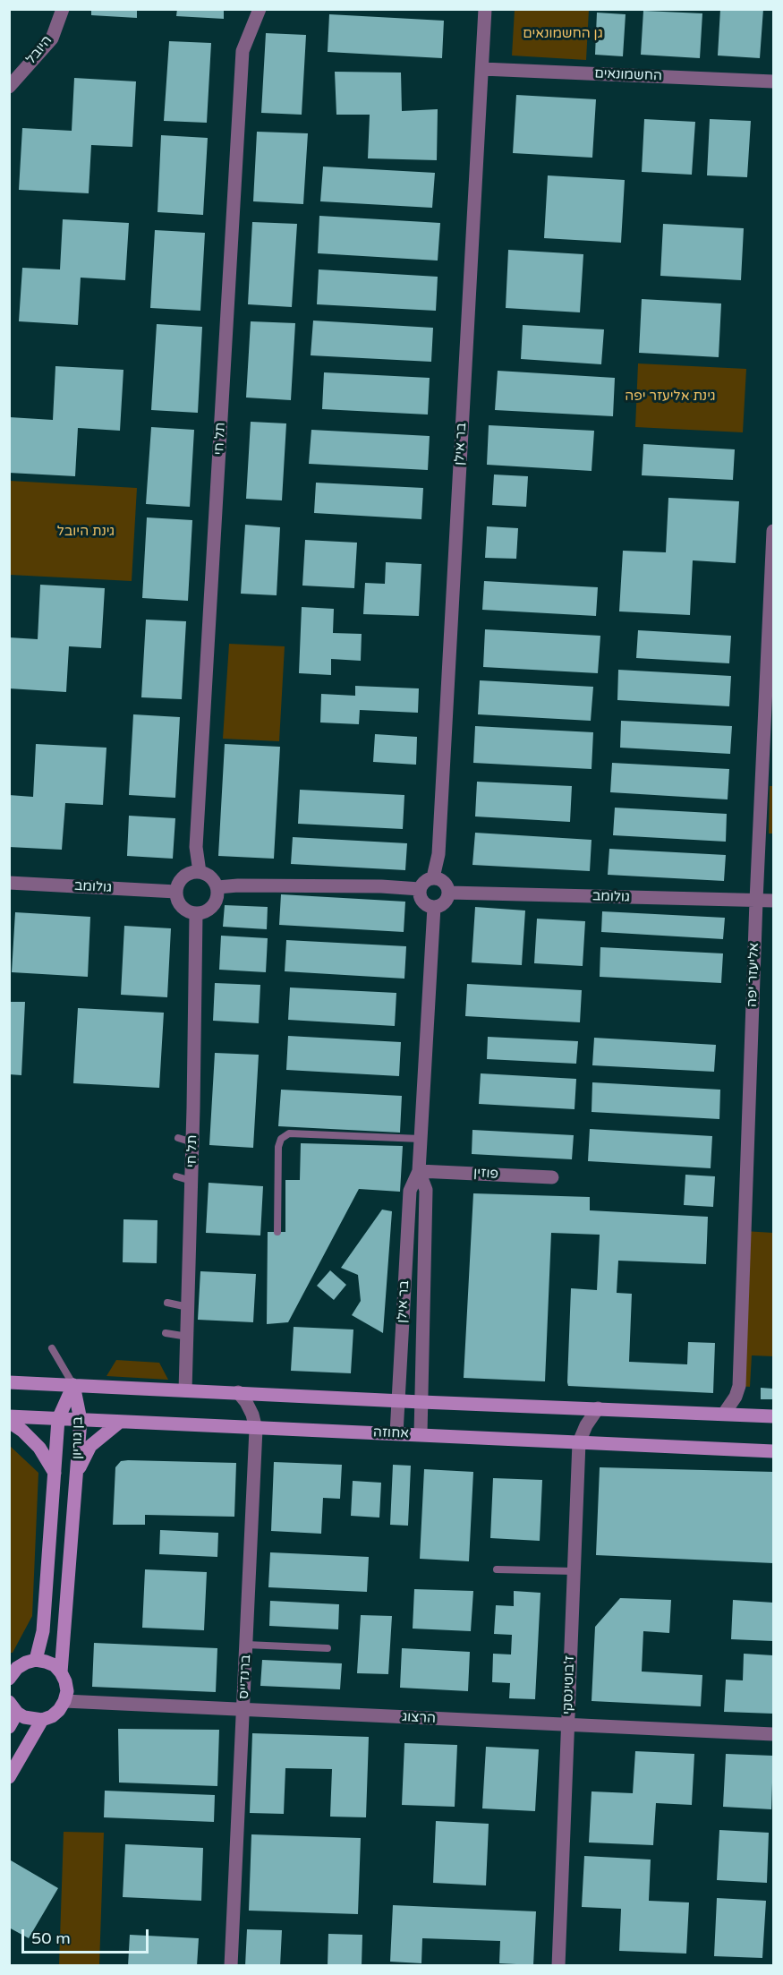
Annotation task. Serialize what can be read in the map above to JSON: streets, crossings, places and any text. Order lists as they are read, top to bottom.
{
  "streets": {
    "main road": ["אחוזה", "בן גוריון"],
    "street": [
      "היובל",
      "החשמונאים",
      "תל חי",
      "בר אילן",
      "גולומב",
      "אליעזר יפה",
      "פוזין",
      "ברנדייס",
      "ז'בוטינסקי",
      "הרצוג"
    ]
  },
  "crossings": [
    ["החשמונאים", "בר אילן"],
    ["תל חי", "גולומב"],
    ["בר אילן", "גולומב"],
    ["בר אילן", "פוזין"],
    ["בר אילן", "אחוזה"],
    ["גולומב", "אליעזר יפה"],
    ["אחוזה", "בן גוריון"],
    ["אחוזה", "ברנדייס"],
    ["אחוזה", "ז'בוטינסקי"],
    ["בן גוריון", "הרצוג"],
    ["ברנדייס", "הרצוג"],
    ["ז'בוטינסקי", "הרצוג"]
  ],
  "parks": ["גן החשמונאים", "גינת אליעזר יפה", "גינת היובל"],
  "scale_bar": "50 m"
}
